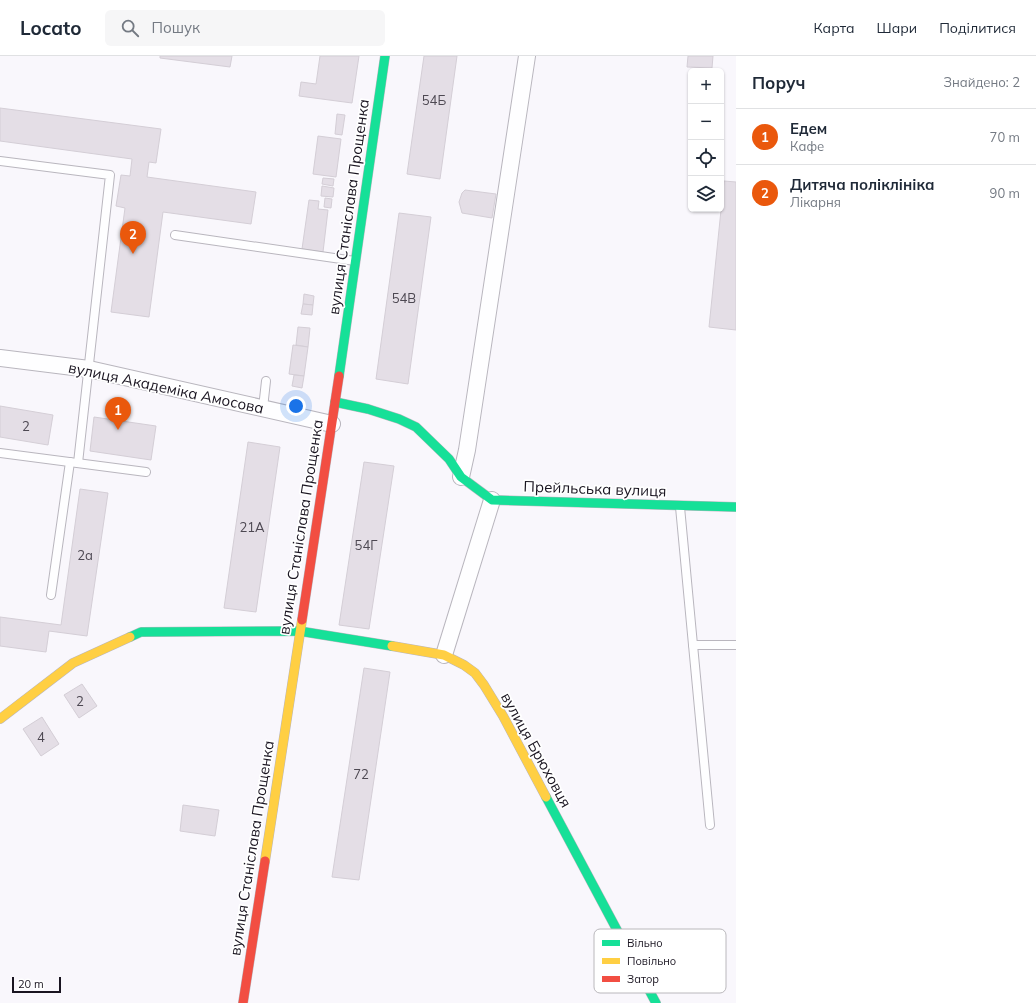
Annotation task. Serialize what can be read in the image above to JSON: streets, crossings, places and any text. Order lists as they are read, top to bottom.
{
  "streets": {
    "street": [
      "вулиця Станіслава Прощенка",
      "вулиця Академіка Амосова",
      "Прейльська вулиця",
      "вулиця Брюховця"
    ]
  },
  "crossings": [
    ["вулиця Станіслава Прощенка", "вулиця Академіка Амосова"],
    ["вулиця Станіслава Прощенка", "вулиця Брюховця"]
  ],
  "house_numbers": [
    "54Б",
    "54В",
    "2",
    "21А",
    "54Г",
    "2а",
    "2",
    "4",
    "72"
  ],
  "legend": ["Вільно", "Повільно", "Затор"],
  "scale_bar": "20 m",
  "page": {
    "header": "Locato",
    "search": "Пошук",
    "nav": ["Карта", "Шари", "Поділитися"],
    "heading": ["Поруч", "Знайдено: 2"],
    "map_buttons": ["+", "−"],
    "list": [
      {
        "mark": "1",
        "name": "Едем",
        "note": "Кафе",
        "value": "70 m"
      },
      {
        "mark": "2",
        "name": "Дитяча поліклініка",
        "note": "Лікарня",
        "value": "90 m"
      }
    ],
    "pins": ["2", "1"],
    "scale": "20 m"
  }
}
